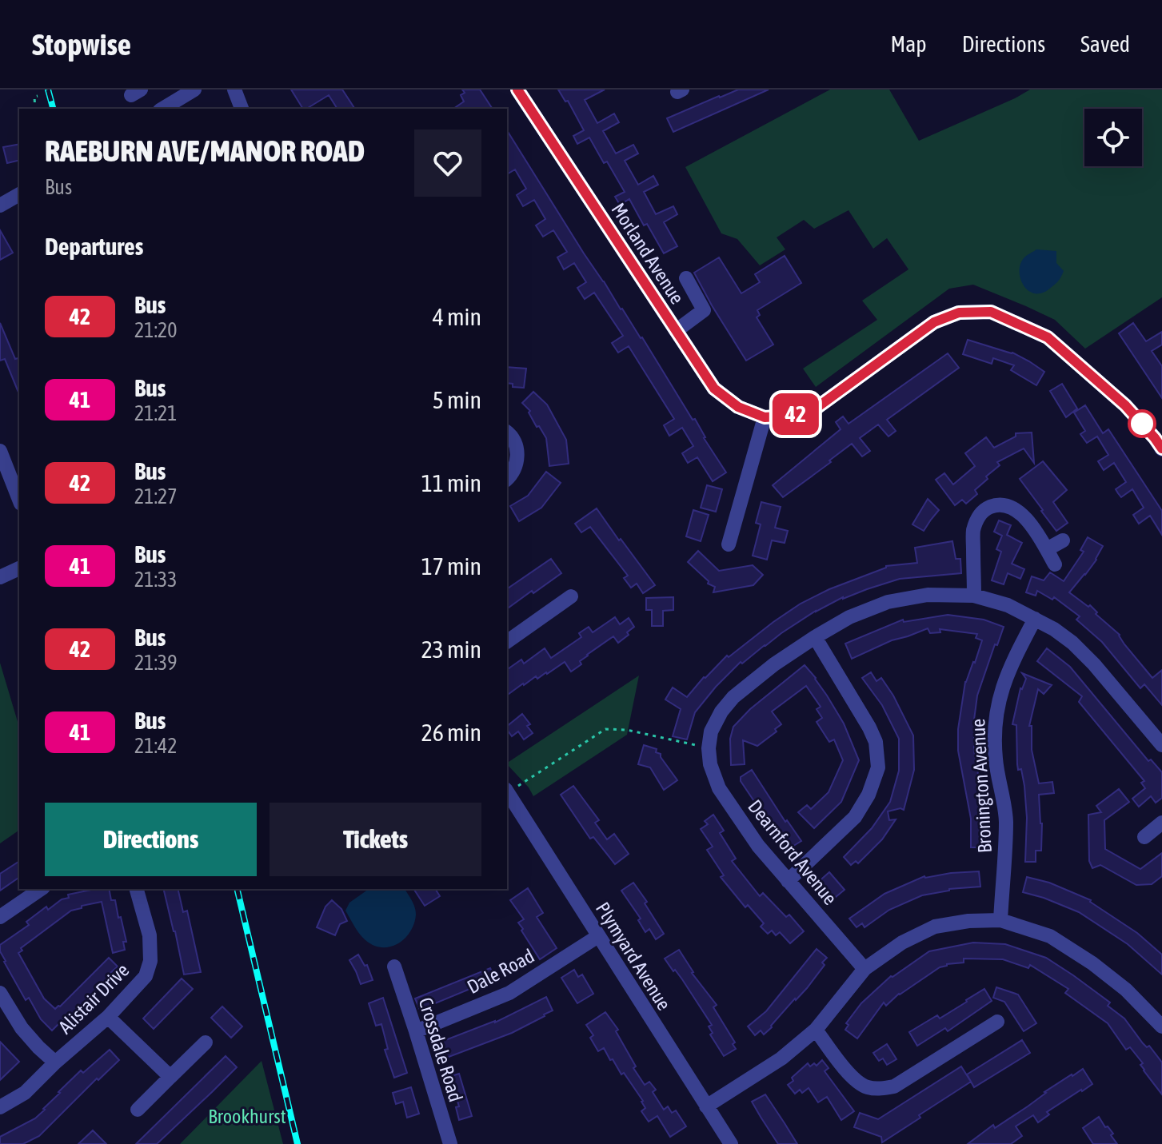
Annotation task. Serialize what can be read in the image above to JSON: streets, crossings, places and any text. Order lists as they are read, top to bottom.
{
  "streets": {
    "street": [
      "Morland Avenue",
      "Bronington Avenue",
      "Dearnford Avenue",
      "Plymyard Avenue",
      "Dale Road",
      "Alistair Drive",
      "Crossdale Road"
    ]
  },
  "crossings": [
    ["Plymyard Avenue", "Dale Road"],
    ["Dale Road", "Crossdale Road"]
  ],
  "parks": ["Brookhurst"],
  "lines": ["bus line 42"],
  "page": {
    "header": "Stopwise",
    "nav": ["Map", "Directions", "Saved"],
    "on_map": "42",
    "heading": [
      ["RAEBURN AVE/MANOR ROAD", "Bus"],
      "Departures"
    ],
    "list": [
      {
        "mark": "42",
        "name": "Bus",
        "note": "21:20",
        "value": "4 min"
      },
      {
        "mark": "41",
        "name": "Bus",
        "note": "21:21",
        "value": "5 min"
      },
      {
        "mark": "42",
        "name": "Bus",
        "note": "21:27",
        "value": "11 min"
      },
      {
        "mark": "41",
        "name": "Bus",
        "note": "21:33",
        "value": "17 min"
      },
      {
        "mark": "42",
        "name": "Bus",
        "note": "21:39",
        "value": "23 min"
      },
      {
        "mark": "41",
        "name": "Bus",
        "note": "21:42",
        "value": "26 min"
      }
    ],
    "buttons": ["Directions", "Tickets"]
  }
}
